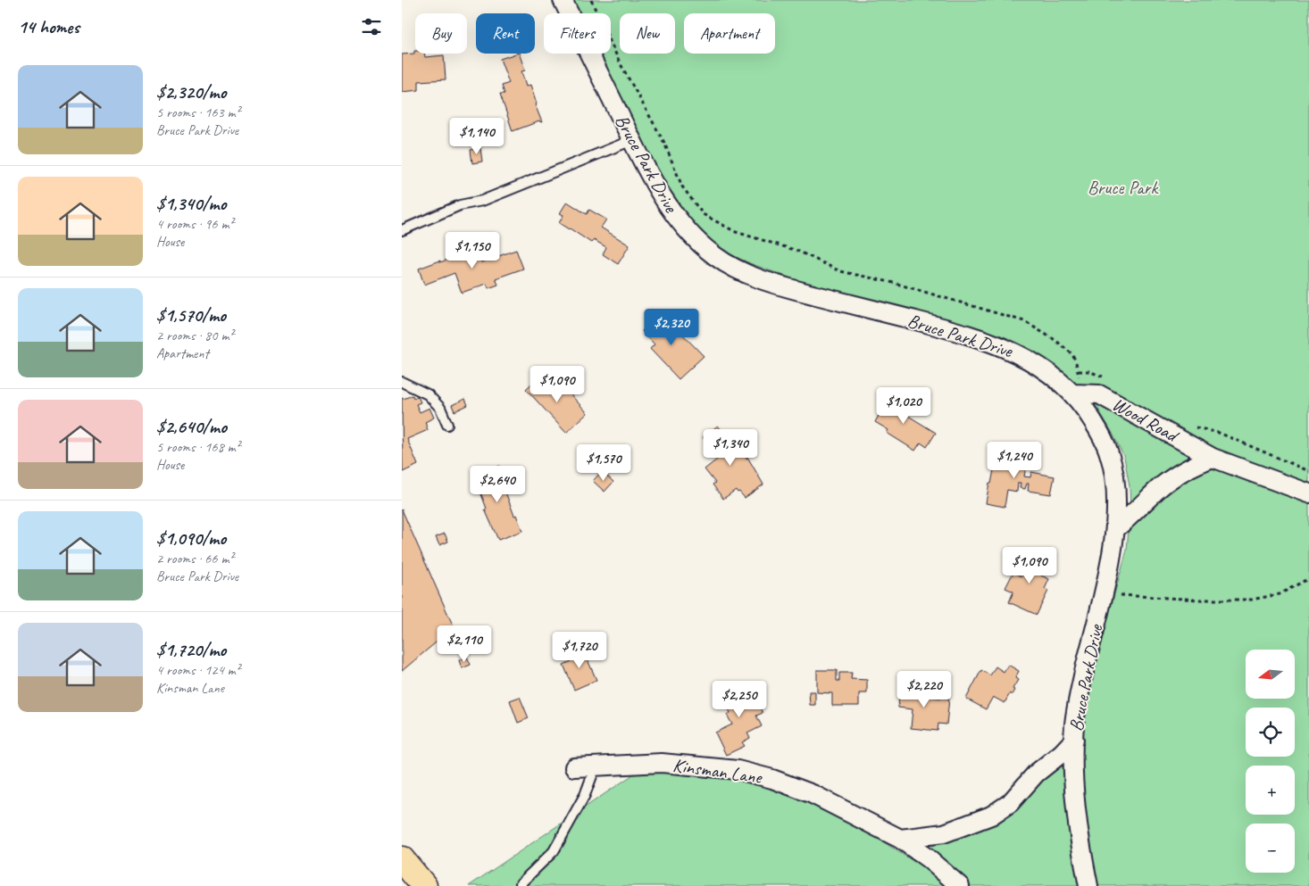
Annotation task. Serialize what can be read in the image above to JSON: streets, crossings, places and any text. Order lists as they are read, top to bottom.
{
  "streets": {
    "street": ["Bruce Park Drive", "Wood Road", "Kinsman Lane"]
  },
  "crossings": [
    ["Bruce Park Drive", "Wood Road"]
  ],
  "parks": ["Bruce Park"],
  "north": "left",
  "page": {
    "heading": "14 homes",
    "chip": [
      "Buy",
      "Rent",
      "Filters",
      "New",
      "Apartment"
    ],
    "list": [
      {
        "name": "$2,320/mo",
        "note": "5 rooms · 163 m² · Bruce Park Drive"
      },
      {
        "name": "$1,340/mo",
        "note": "4 rooms · 96 m² · House"
      },
      {
        "name": "$1,570/mo",
        "note": "2 rooms · 80 m² · Apartment"
      },
      {
        "name": "$2,640/mo",
        "note": "5 rooms · 168 m² · House"
      },
      {
        "name": "$1,090/mo",
        "note": "2 rooms · 66 m² · Bruce Park Drive"
      },
      {
        "name": "$1,720/mo",
        "note": "4 rooms · 124 m² · Kinsman Lane"
      }
    ],
    "price": [
      "$1,140",
      "$1,150",
      "$2,320",
      "$1,090",
      "$1,020",
      "$1,340",
      "$1,240",
      "$1,570",
      "$2,640",
      "$1,090",
      "$2,110",
      "$1,720",
      "$2,220",
      "$2,250"
    ],
    "map_buttons": ["+", "−"]
  }
}
